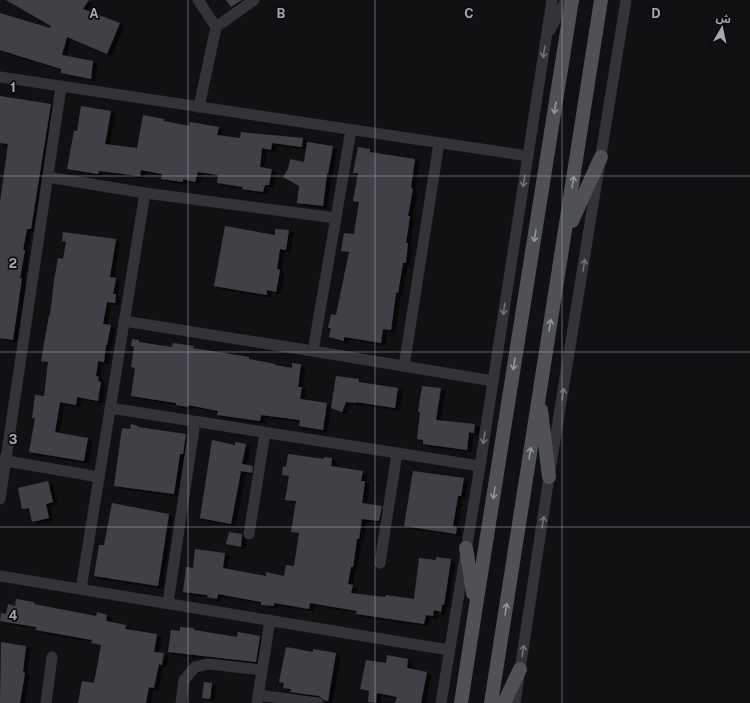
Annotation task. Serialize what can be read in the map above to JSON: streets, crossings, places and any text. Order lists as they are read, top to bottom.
{
  "north": "top",
  "grid": {
    "columns": [
      "A",
      "B",
      "C",
      "D"
    ],
    "rows": [
      "1",
      "2",
      "3",
      "4"
    ]
  }
}
